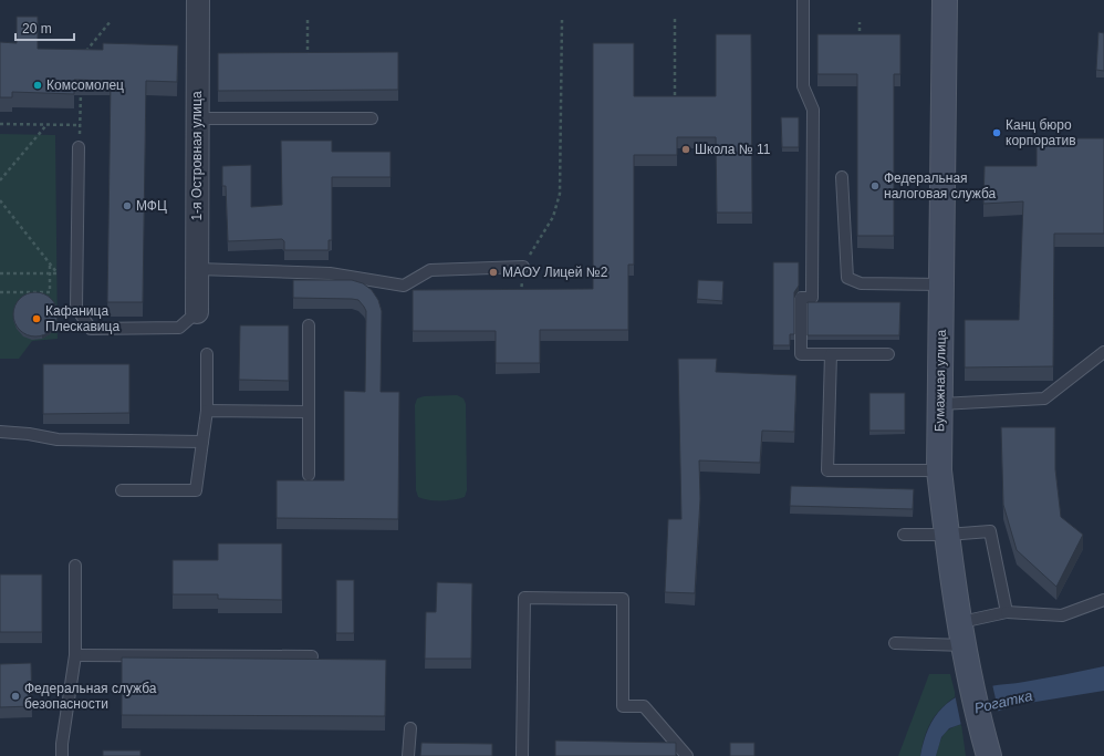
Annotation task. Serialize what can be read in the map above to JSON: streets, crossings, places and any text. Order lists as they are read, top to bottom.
{
  "streets": {
    "street": ["1-я Островная улица", "Бумажная улица"]
  },
  "water": ["Рогатка"],
  "places": [
    "Комсомолец",
    "Канц бюро корпоратив",
    "Школа № 11",
    "Федеральная налоговая служба",
    "МФЦ",
    "МАОУ Лицей №2",
    "Кафаница Плескавица",
    "Федеральная служба безопасности"
  ],
  "scale_bar": "20 m"
}
